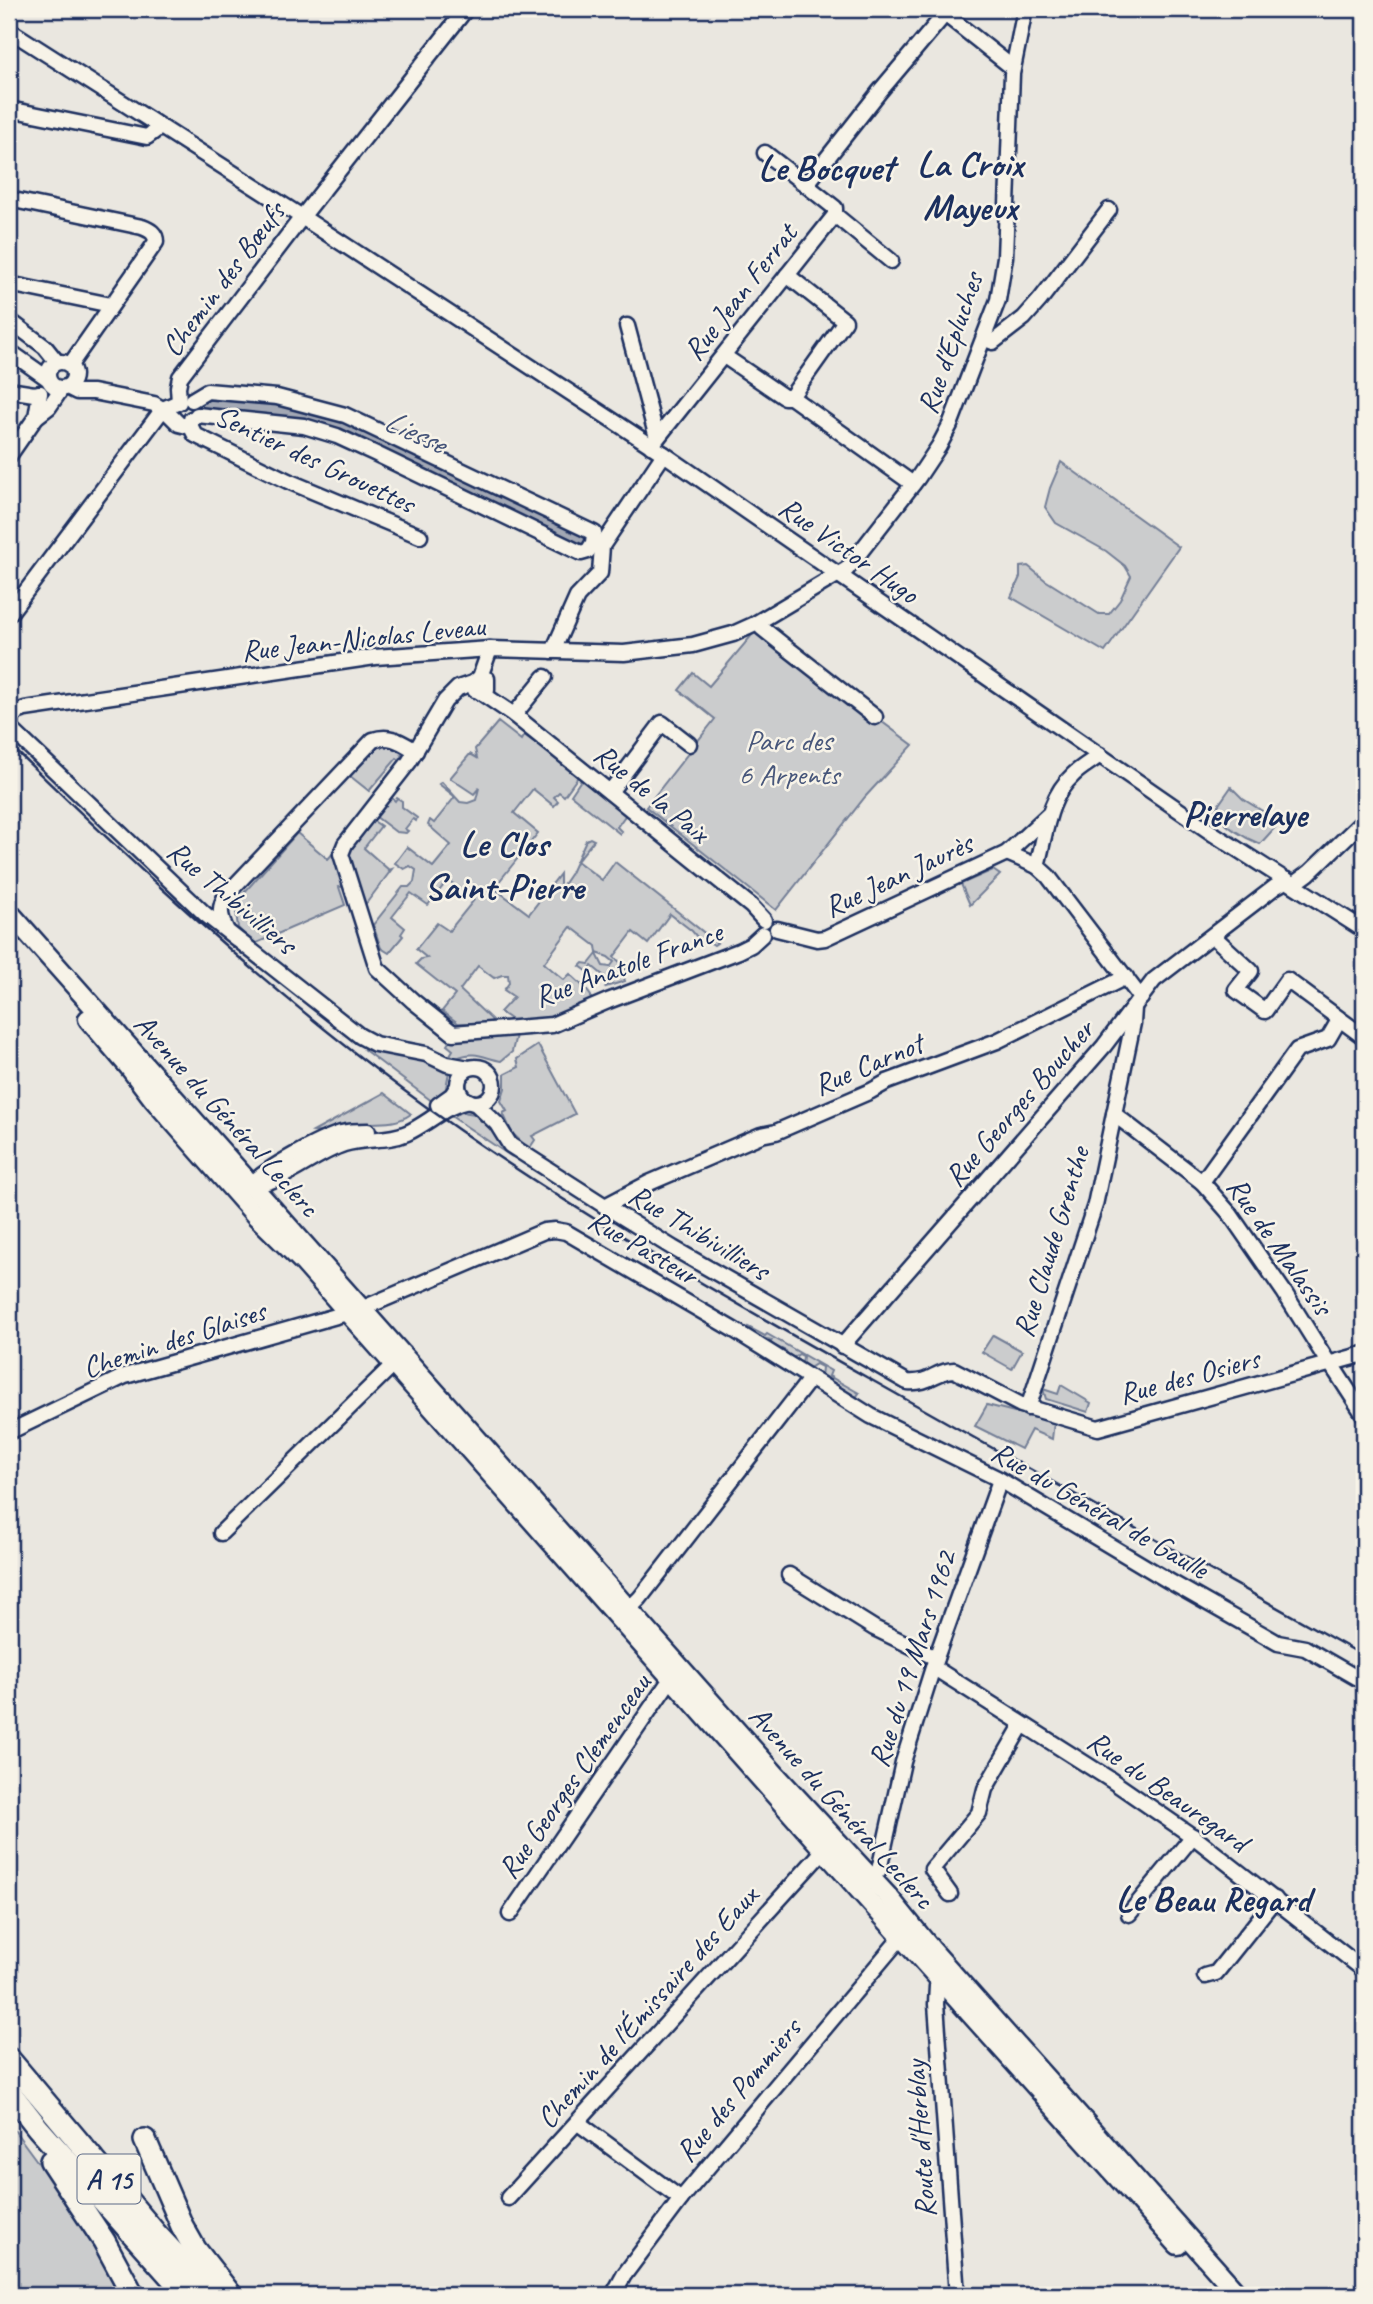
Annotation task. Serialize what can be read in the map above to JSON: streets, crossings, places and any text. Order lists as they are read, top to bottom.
{
  "streets": {
    "highway": ["A 15"],
    "main road": ["Avenue du Général Leclerc"],
    "street": [
      "Chemin des Bœufs",
      "Rue Jean Ferrat",
      "Rue d'Epluches",
      "Sentier des Grouettes",
      "Rue Victor Hugo",
      "Rue Jean-Nicolas Leveau",
      "Rue de la Paix",
      "Rue Jean Jaurès",
      "Rue Thibivilliers",
      "Rue Anatole France",
      "Rue Carnot",
      "Rue Georges Boucher",
      "Rue Claude Grenthe",
      "Rue de Malassis",
      "Rue Pasteur",
      "Chemin des Glaises",
      "Rue des Osiers",
      "Rue du Général de Gaulle",
      "Rue du 19 Mars 1962",
      "Rue Georges Clemenceau",
      "Rue du Beauregard",
      "Chemin de l'Émissaire des Eaux",
      "Rue des Pommiers",
      "Route d'Herblay"
    ]
  },
  "crossings": [
    ["Chemin des Bœufs", "Sentier des Grouettes"],
    ["Chemin des Bœufs", "Rue Victor Hugo"],
    ["Rue Jean Ferrat", "Rue d'Epluches"],
    ["Rue Jean Ferrat", "Rue Victor Hugo"],
    ["Rue Jean Ferrat", "Rue Jean-Nicolas Leveau"],
    ["Rue d'Epluches", "Rue Victor Hugo"],
    ["Rue d'Epluches", "Rue Jean-Nicolas Leveau"],
    ["Rue Victor Hugo", "Rue Jean-Nicolas Leveau"],
    ["Rue Victor Hugo", "Rue Georges Boucher"],
    ["Rue de la Paix", "Rue Jean Jaurès"],
    ["Rue de la Paix", "Rue Anatole France"],
    ["Rue Jean Jaurès", "Rue Anatole France"],
    ["Rue Thibivilliers", "Rue Carnot"],
    ["Rue Thibivilliers", "Rue Georges Boucher"],
    ["Rue Thibivilliers", "Rue Claude Grenthe"],
    ["Rue Thibivilliers", "Rue des Osiers"],
    ["Rue Georges Boucher", "Rue Claude Grenthe"],
    ["Avenue du Général Leclerc", "Rue Pasteur"],
    ["Avenue du Général Leclerc", "Chemin des Glaises"],
    ["Avenue du Général Leclerc", "Rue du 19 Mars 1962"],
    ["Avenue du Général Leclerc", "Rue Georges Clemenceau"],
    ["Avenue du Général Leclerc", "Chemin de l'Émissaire des Eaux"],
    ["Avenue du Général Leclerc", "Rue des Pommiers"],
    ["Avenue du Général Leclerc", "Route d'Herblay"],
    ["Rue Claude Grenthe", "Rue de Malassis"],
    ["Rue Claude Grenthe", "Rue des Osiers"],
    ["Rue de Malassis", "Rue des Osiers"],
    ["Rue Pasteur", "Chemin des Glaises"],
    ["Rue Pasteur", "Rue du Général de Gaulle"],
    ["Rue du Général de Gaulle", "Rue du 19 Mars 1962"],
    ["Rue du 19 Mars 1962", "Rue du Beauregard"]
  ],
  "districts": [
    "La Croix Mayeux",
    "Le Bocquet",
    "Pierrelaye",
    "Le Clos Saint-Pierre",
    "Le Beau Regard"
  ],
  "water": ["Liesse"],
  "parks": ["Parc des 6 Arpents"]
}
